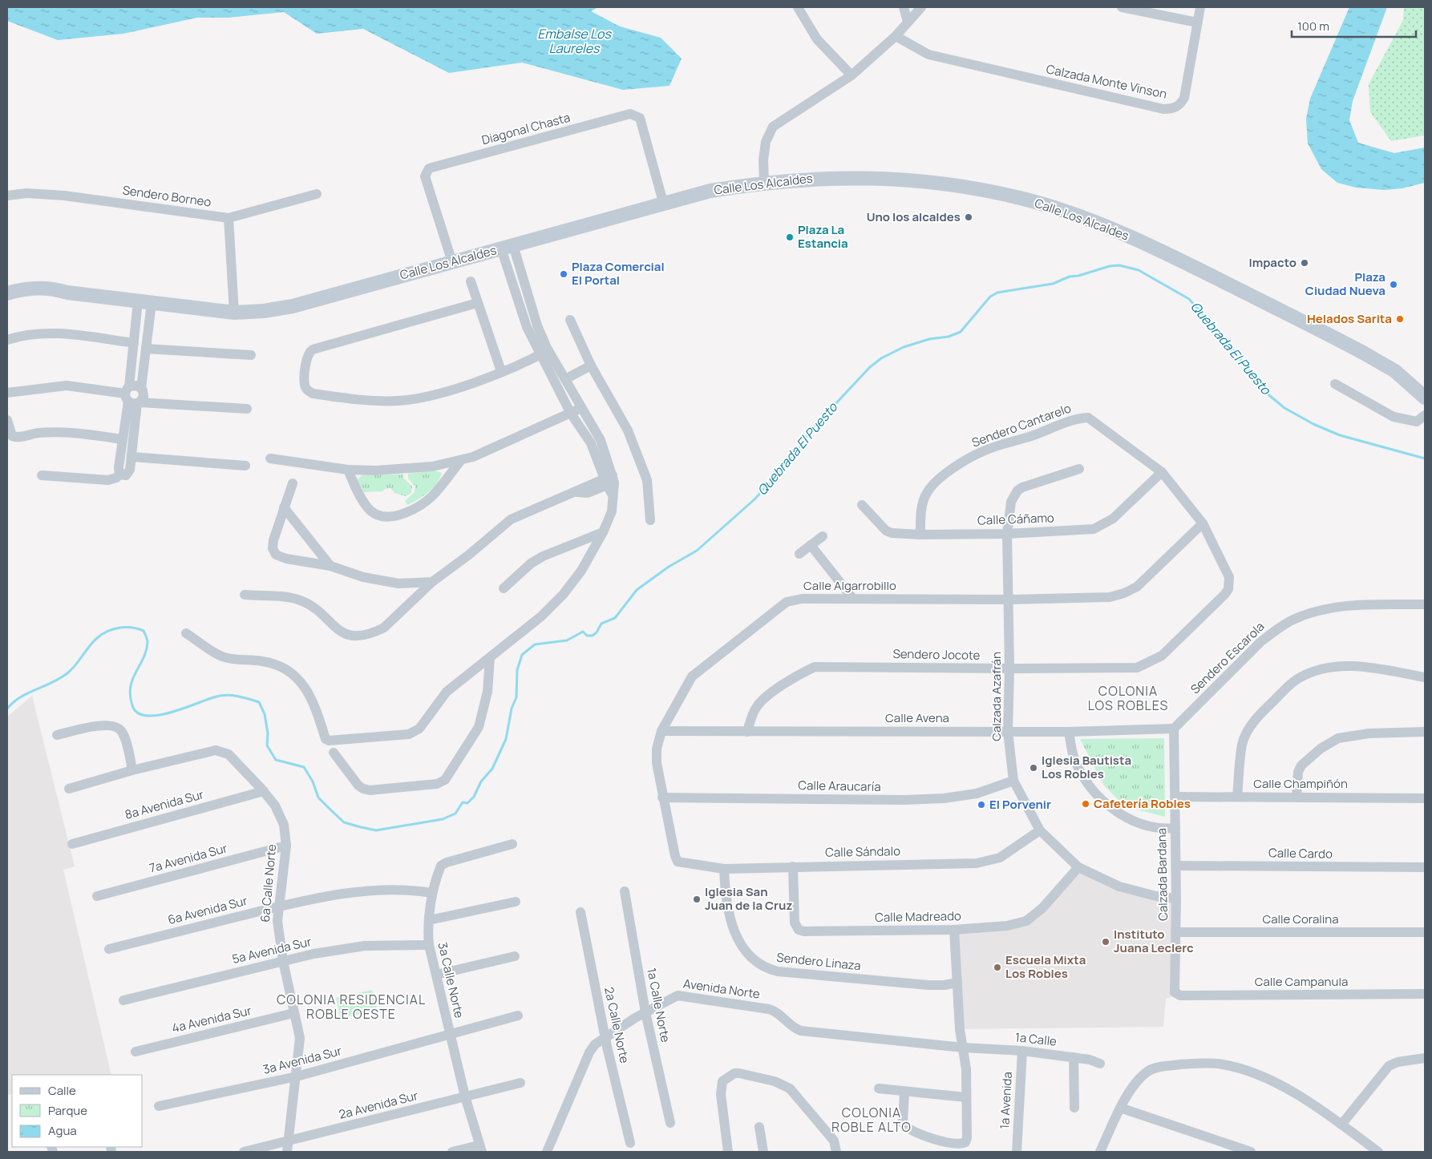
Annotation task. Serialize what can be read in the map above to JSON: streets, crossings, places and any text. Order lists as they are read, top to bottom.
{
  "streets": {
    "main road": ["Calle Los Alcaldes"],
    "street": [
      "Calzada Monte Vinson",
      "Diagonal Chasta",
      "Sendero Borneo",
      "Sendero Cantarelo",
      "Calle Cáñamo",
      "Calle Algarrobillo",
      "Sendero Jocote",
      "Sendero Escarola",
      "Calzada Azafrán",
      "Calle Avena",
      "Calle Champiñón",
      "Calle Araucaría",
      "8a Avenida Sur",
      "Calle Sándalo",
      "Calle Cardo",
      "7a Avenida Sur",
      "Calzada Bardana",
      "6a Calle Norte",
      "6a Avenida Sur",
      "Calle Madreado",
      "Calle Coralina",
      "5a Avenida Sur",
      "Sendero Linaza",
      "3a Calle Norte",
      "Calle Campanula",
      "Avenida Norte",
      "1a Calle Norte",
      "4a Avenida Sur",
      "2a Calle Norte",
      "1a Calle",
      "3a Avenida Sur",
      "1a Avenida",
      "2a Avenida Sur"
    ]
  },
  "crossings": [
    ["Diagonal Chasta", "Calle Los Alcaldes"],
    ["Sendero Cantarelo", "Calle Cáñamo"],
    ["Sendero Cantarelo", "Calle Algarrobillo"],
    ["Sendero Cantarelo", "Sendero Jocote"],
    ["Calle Cáñamo", "Calzada Azafrán"],
    ["Calle Algarrobillo", "Calzada Azafrán"],
    ["Calle Algarrobillo", "Calle Avena"],
    ["Calle Algarrobillo", "Calle Araucaría"],
    ["Calle Algarrobillo", "Calle Sándalo"],
    ["Sendero Jocote", "Calzada Azafrán"],
    ["Sendero Jocote", "Calle Avena"],
    ["Sendero Escarola", "Calle Avena"],
    ["Sendero Escarola", "Calzada Bardana"],
    ["Calzada Azafrán", "Calle Avena"],
    ["Calzada Azafrán", "Calle Araucaría"],
    ["Calzada Azafrán", "Calle Sándalo"],
    ["Calzada Azafrán", "Calzada Bardana"],
    ["Calzada Azafrán", "Calle Madreado"],
    ["Calle Avena", "Calzada Bardana"],
    ["Calle Champiñón", "Calzada Bardana"],
    ["8a Avenida Sur", "6a Calle Norte"],
    ["Calle Sándalo", "Calle Madreado"],
    ["Calle Sándalo", "Sendero Linaza"],
    ["Calle Cardo", "Calzada Bardana"],
    ["7a Avenida Sur", "6a Calle Norte"],
    ["Calzada Bardana", "Calle Coralina"],
    ["Calzada Bardana", "Calle Campanula"],
    ["6a Calle Norte", "6a Avenida Sur"],
    ["6a Calle Norte", "5a Avenida Sur"],
    ["6a Calle Norte", "4a Avenida Sur"],
    ["6a Calle Norte", "3a Avenida Sur"],
    ["6a Calle Norte", "2a Avenida Sur"],
    ["6a Avenida Sur", "3a Calle Norte"],
    ["5a Avenida Sur", "3a Calle Norte"],
    ["3a Calle Norte", "3a Avenida Sur"],
    ["3a Calle Norte", "2a Avenida Sur"],
    ["Avenida Norte", "1a Calle Norte"],
    ["Avenida Norte", "2a Calle Norte"],
    ["Avenida Norte", "1a Calle"],
    ["1a Calle", "1a Avenida"]
  ],
  "districts": ["COLONIA LOS ROBLES", "COLONIA RESIDENCIAL ROBLE OESTE", "COLONIA ROBLE ALTO"],
  "water": ["Embalse Los Laureles", "Quebrada El Puesto"],
  "places": [
    "Uno los alcaldes",
    "Plaza La Estancia",
    "Impacto",
    "Plaza Comercial El Portal",
    "Plaza Ciudad Nueva",
    "Helados Sarita",
    "Iglesia Bautista Los Robles",
    "Cafetería Robles",
    "El Porvenir",
    "Iglesia San Juan de la Cruz",
    "Instituto Juana Leclerc",
    "Escuela Mixta Los Robles"
  ],
  "legend": ["Calle", "Parque", "Agua"],
  "scale_bar": "100 m"
}
